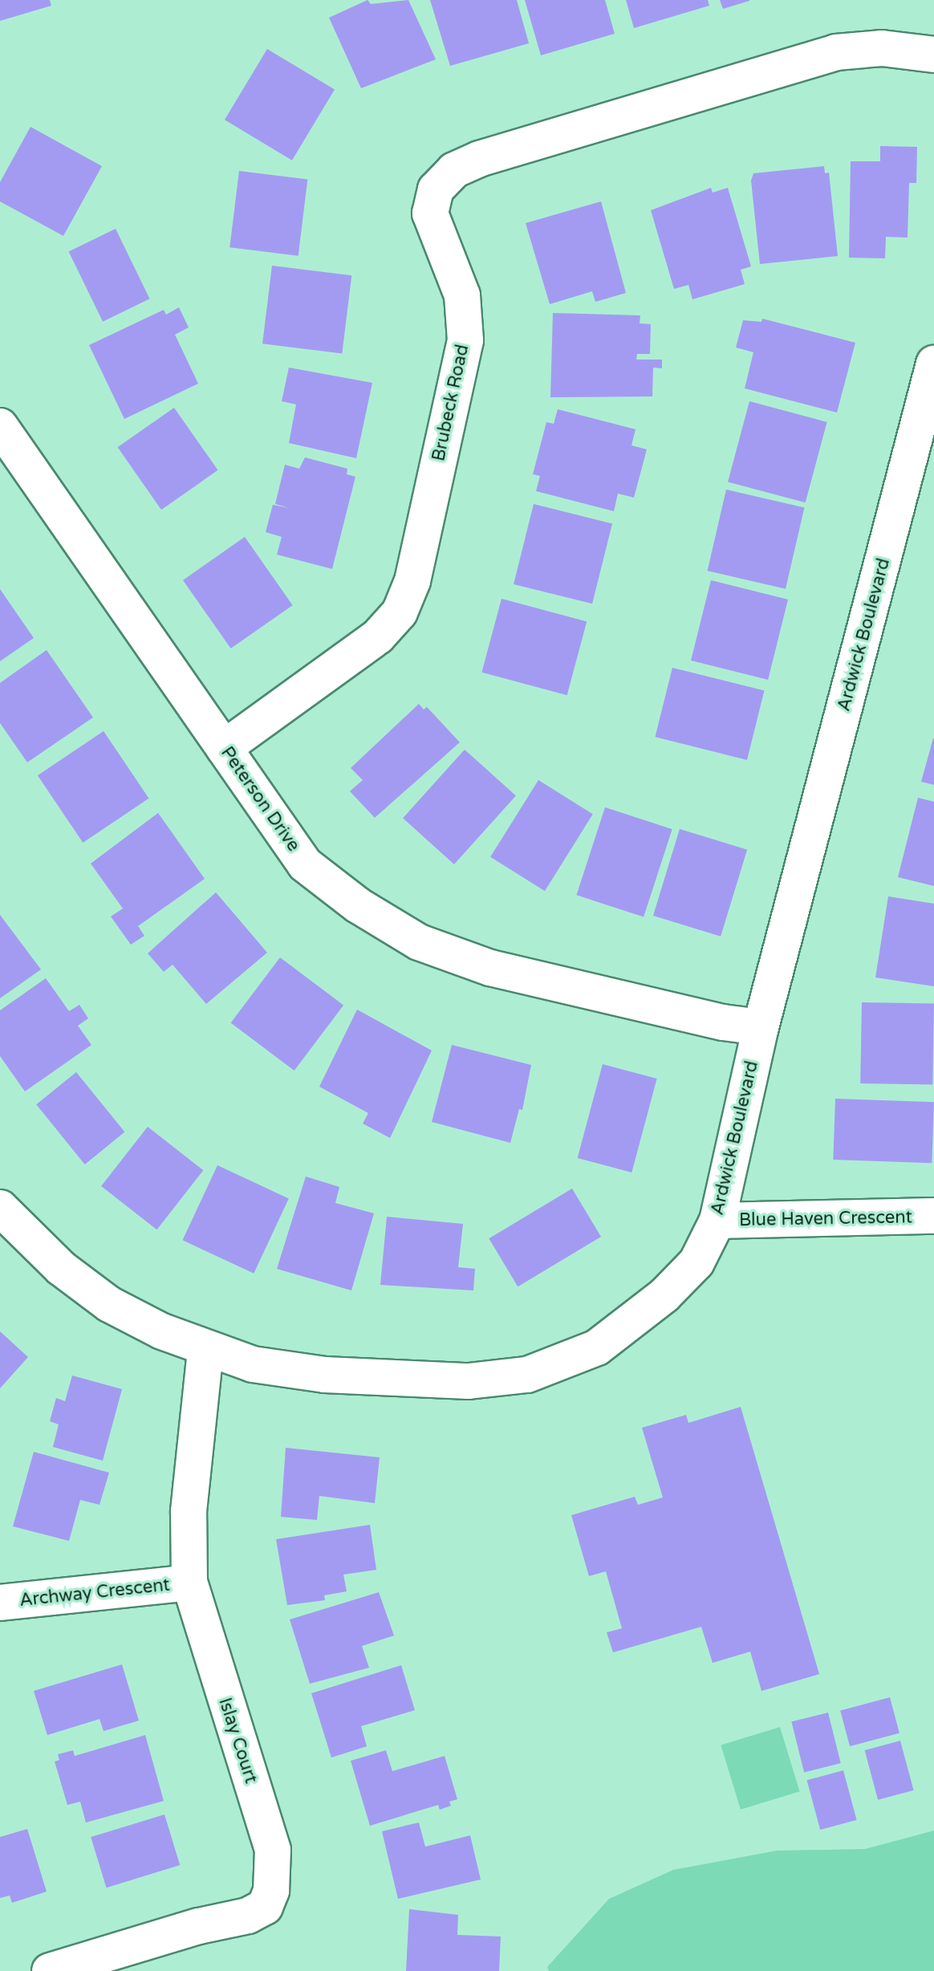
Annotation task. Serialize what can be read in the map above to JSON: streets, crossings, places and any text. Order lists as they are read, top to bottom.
{
  "streets": {
    "street": [
      "Brubeck Road",
      "Ardwick Boulevard",
      "Peterson Drive",
      "Blue Haven Crescent",
      "Archway Crescent",
      "Islay Court"
    ]
  },
  "crossings": [
    ["Brubeck Road", "Peterson Drive"],
    ["Ardwick Boulevard", "Peterson Drive"],
    ["Ardwick Boulevard", "Blue Haven Crescent"],
    ["Ardwick Boulevard", "Islay Court"],
    ["Archway Crescent", "Islay Court"]
  ]
}
